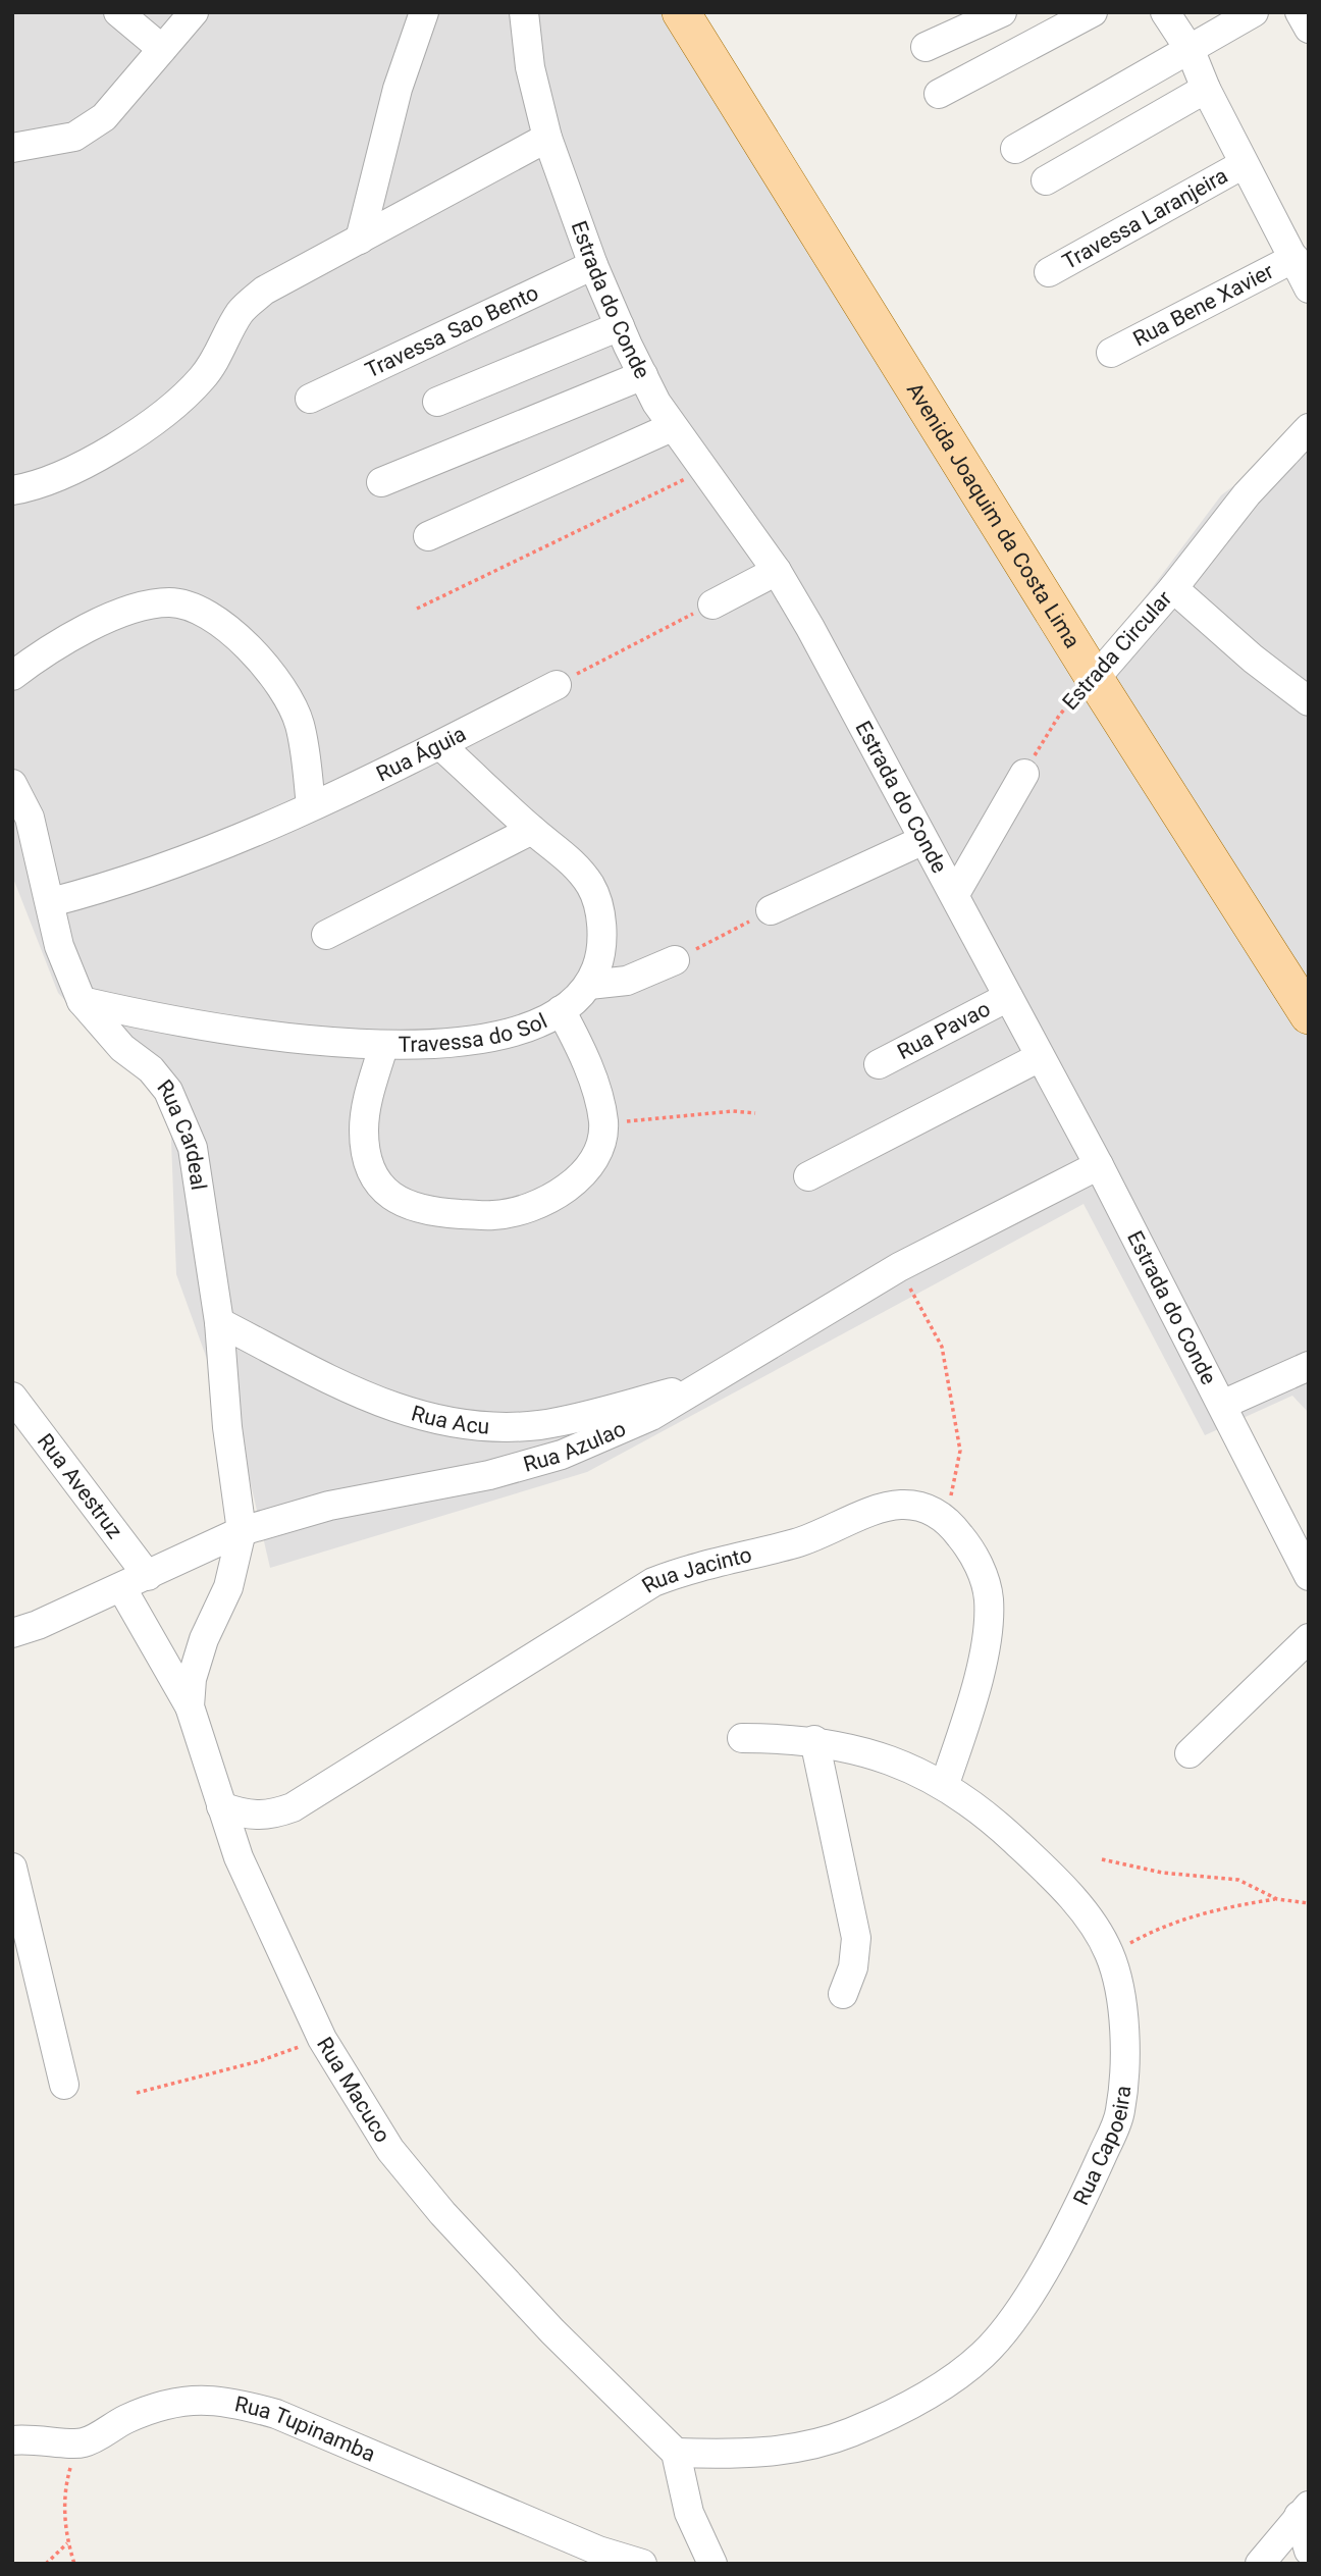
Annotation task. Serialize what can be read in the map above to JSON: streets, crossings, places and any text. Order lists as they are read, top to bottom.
{
  "streets": {
    "main road": ["Avenida Joaquim da Costa Lima"],
    "street": [
      "Travessa Laranjeira",
      "Estrada do Conde",
      "Rua Bene Xavier",
      "Travessa Sao Bento",
      "Estrada Circular",
      "Rua Águia",
      "Travessa do Sol",
      "Rua Pavao",
      "Rua Cardeal",
      "Rua Acu",
      "Rua Azulao",
      "Rua Avestruz",
      "Rua Jacinto",
      "Rua Macuco",
      "Rua Capoeira",
      "Rua Tupinamba"
    ]
  },
  "crossings": [
    ["Estrada do Conde", "Travessa Sao Bento"],
    ["Estrada do Conde", "Rua Pavao"],
    ["Estrada do Conde", "Rua Azulao"],
    ["Avenida Joaquim da Costa Lima", "Estrada Circular"],
    ["Rua Águia", "Travessa do Sol"],
    ["Rua Águia", "Rua Cardeal"],
    ["Travessa do Sol", "Rua Cardeal"],
    ["Rua Cardeal", "Rua Acu"],
    ["Rua Cardeal", "Rua Azulao"],
    ["Rua Cardeal", "Rua Macuco"],
    ["Rua Acu", "Rua Azulao"],
    ["Rua Azulao", "Rua Avestruz"],
    ["Rua Azulao", "Rua Macuco"],
    ["Rua Jacinto", "Rua Macuco"],
    ["Rua Macuco", "Rua Capoeira"]
  ]
}
